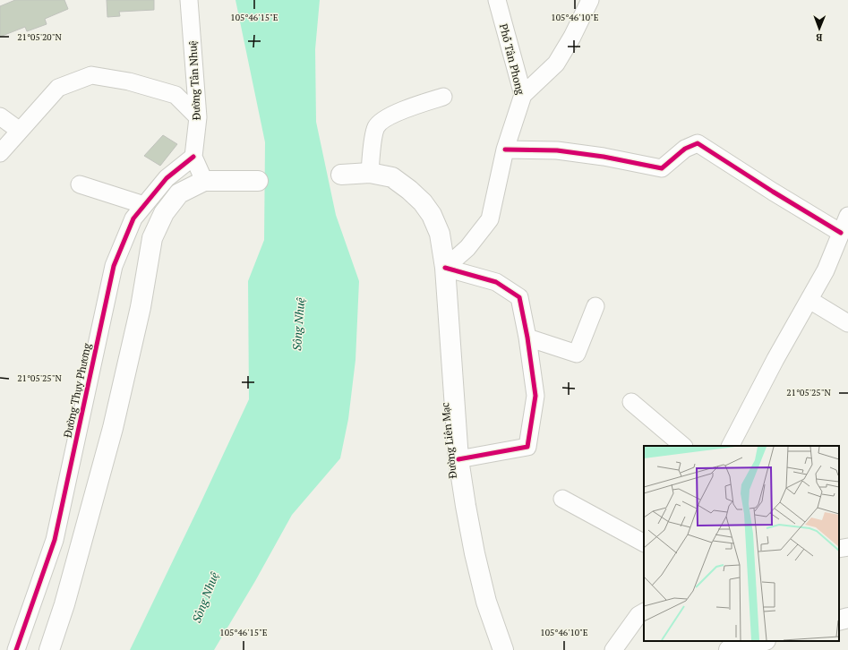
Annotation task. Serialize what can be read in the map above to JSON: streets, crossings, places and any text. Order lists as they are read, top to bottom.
{
  "streets": {
    "main road": ["Đường Liên Mạc"],
    "street": ["Phố Tân Phong", "Đường Tân Nhuệ", "Đường Thụy Phương"]
  },
  "crossings": [
    ["Phố Tân Phong", "Đường Liên Mạc"],
    ["Đường Tân Nhuệ", "Đường Thụy Phương"]
  ],
  "water": ["Sông Nhuệ"],
  "north": "bottom",
  "coordinates": [
    "105°46'15\"E",
    "105°46'10\"E",
    "21°05'20\"N",
    "21°05'25\"N"
  ]
}
